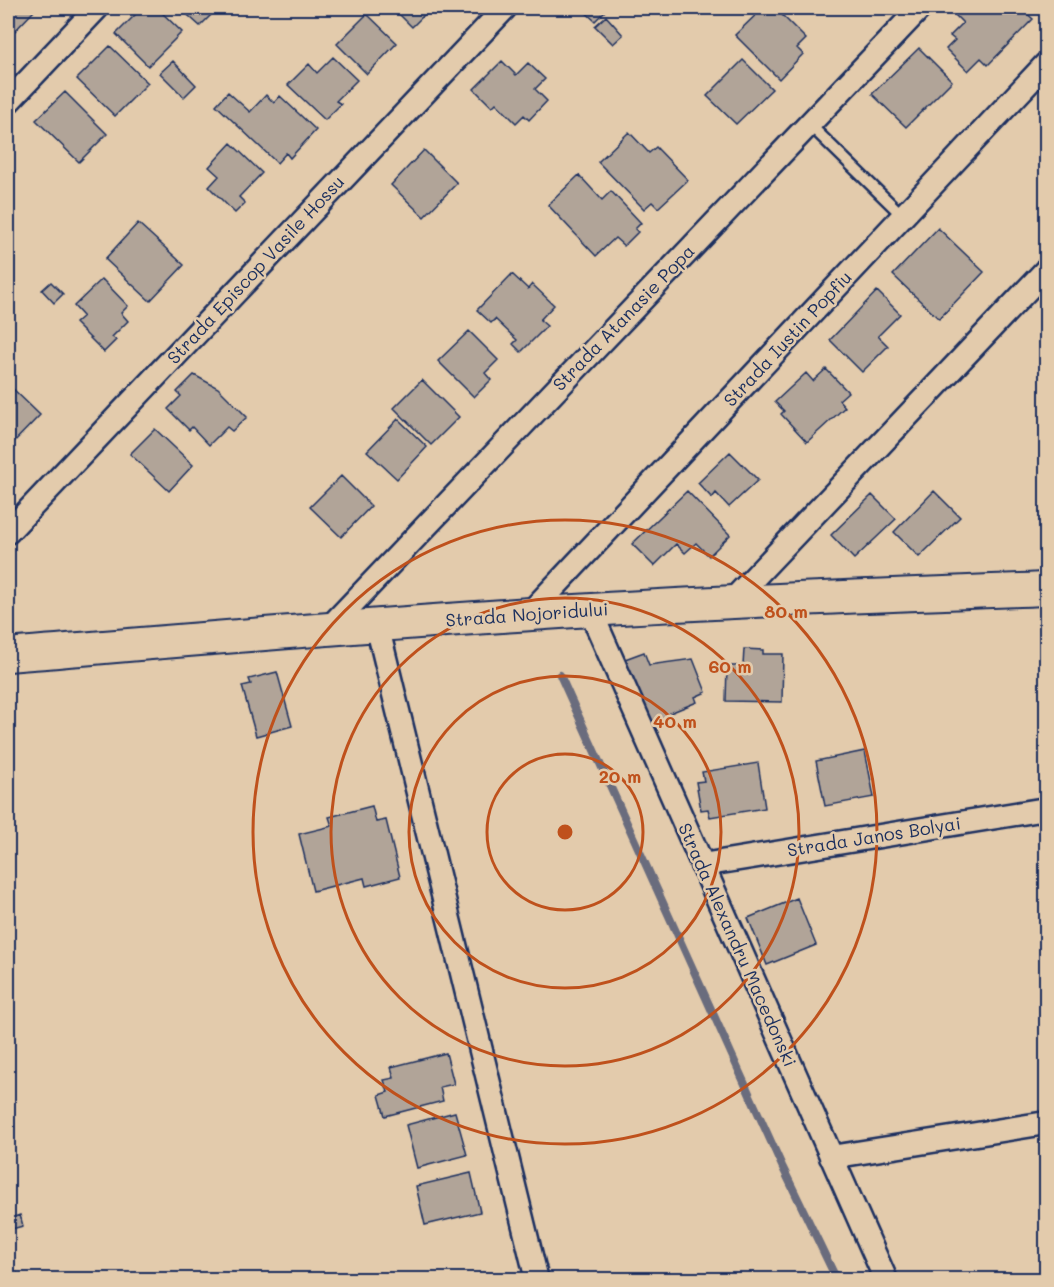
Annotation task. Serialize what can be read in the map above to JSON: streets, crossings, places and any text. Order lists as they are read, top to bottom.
{
  "streets": {
    "main road": ["Strada Nojoridului"],
    "street": [
      "Strada Episcop Vasile Hossu",
      "Strada Atanasie Popa",
      "Strada Iustin Popfiu",
      "Strada Janos Bolyai",
      "Strada Alexandru Macedonski"
    ]
  },
  "crossings": [
    ["Strada Atanasie Popa", "Strada Nojoridului"],
    ["Strada Iustin Popfiu", "Strada Nojoridului"],
    ["Strada Nojoridului", "Strada Alexandru Macedonski"],
    ["Strada Janos Bolyai", "Strada Alexandru Macedonski"]
  ],
  "rings": [
    "80 m",
    "60 m",
    "40 m",
    "20 m"
  ]
}
